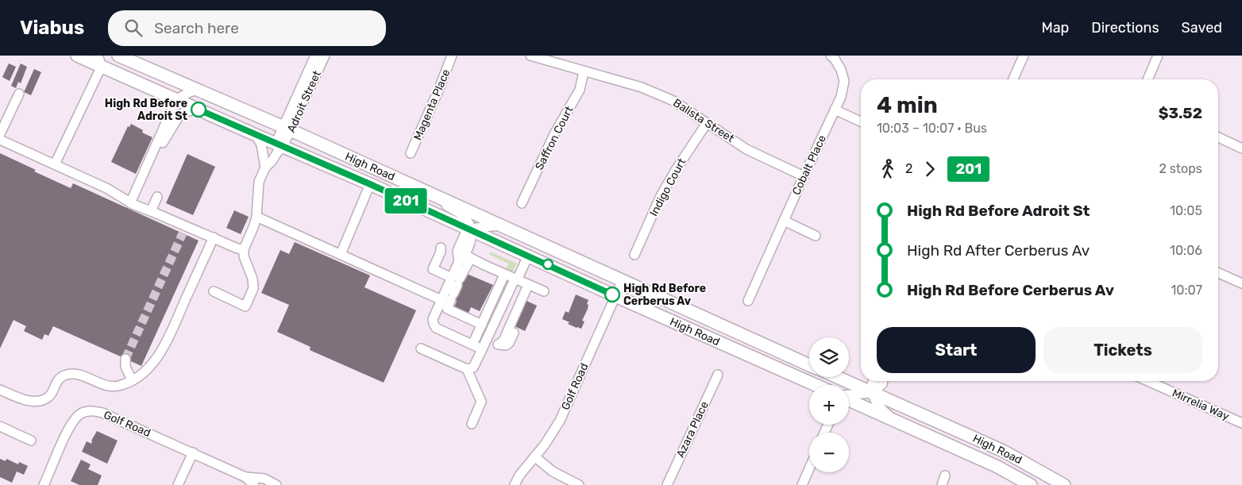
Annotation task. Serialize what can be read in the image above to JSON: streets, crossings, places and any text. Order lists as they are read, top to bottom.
{
  "streets": {
    "main road": ["High Road"],
    "street": [
      "Adroit Street",
      "Magenta Place",
      "Balista Street",
      "Saffron Court",
      "Cobalt Place",
      "Indigo Court",
      "Golf Road",
      "Mirrelia Way",
      "Azara Place"
    ]
  },
  "crossings": [
    ["Adroit Street", "High Road"],
    ["Balista Street", "Saffron Court"],
    ["Balista Street", "Cobalt Place"],
    ["Balista Street", "Indigo Court"],
    ["High Road", "Golf Road"]
  ],
  "places": ["High Rd Before Adroit St", "High Rd Before Cerberus Av"],
  "lines": ["bus line 201"],
  "page": {
    "header": "Viabus",
    "search": "Search here",
    "nav": ["Map", "Directions", "Saved"],
    "on_map": "201",
    "heading": ["4 min", "10:03 – 10:07 · Bus", "$3.52"],
    "legs": ["2", "201", "2 stops"],
    "list": [
      {
        "name": "High Rd Before Adroit St",
        "value": "10:05"
      },
      {
        "name": "High Rd After Cerberus Av",
        "value": "10:06"
      },
      {
        "name": "High Rd Before Cerberus Av",
        "value": "10:07"
      }
    ],
    "buttons": ["Start", "Tickets"],
    "map_buttons": ["+", "−"]
  }
}
